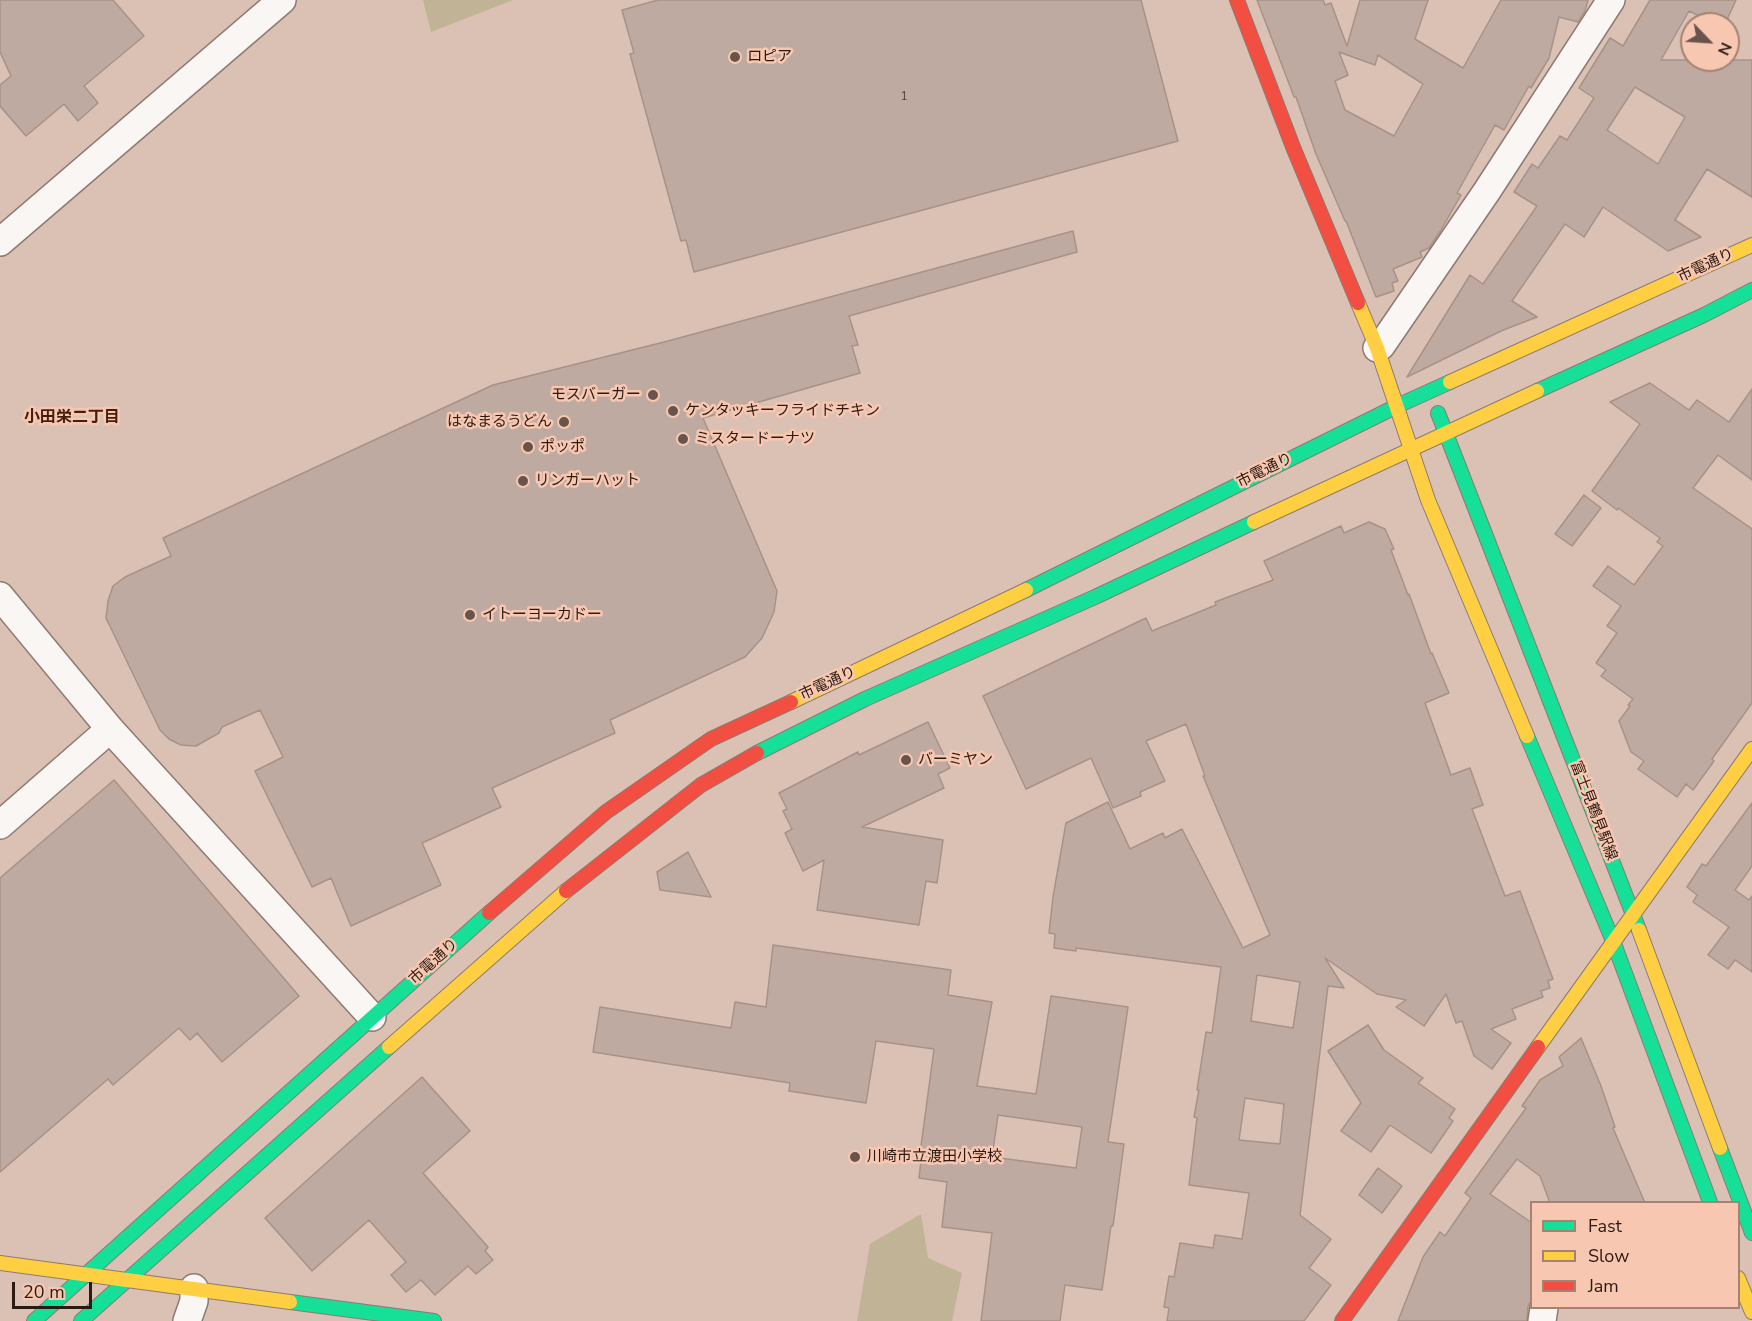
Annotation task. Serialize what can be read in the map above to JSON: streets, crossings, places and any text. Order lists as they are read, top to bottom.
{
  "streets": {
    "street": ["市電通り", "富士見鶴見駅線"]
  },
  "crossings": [
    ["市電通り", "富士見鶴見駅線"]
  ],
  "districts": ["小田栄二丁目"],
  "places": [
    "ロピア",
    "モスバーガー",
    "ケンタッキーフライドチキン",
    "はなまるうどん",
    "ミスタードーナツ",
    "ポッポ",
    "リンガーハット",
    "イトーヨーカドー",
    "バーミヤン",
    "川崎市立渡田小学校"
  ],
  "house_numbers": ["1"],
  "legend": ["Fast", "Slow", "Jam"],
  "scale_bar": "20 m",
  "north": "bottom right"
}
